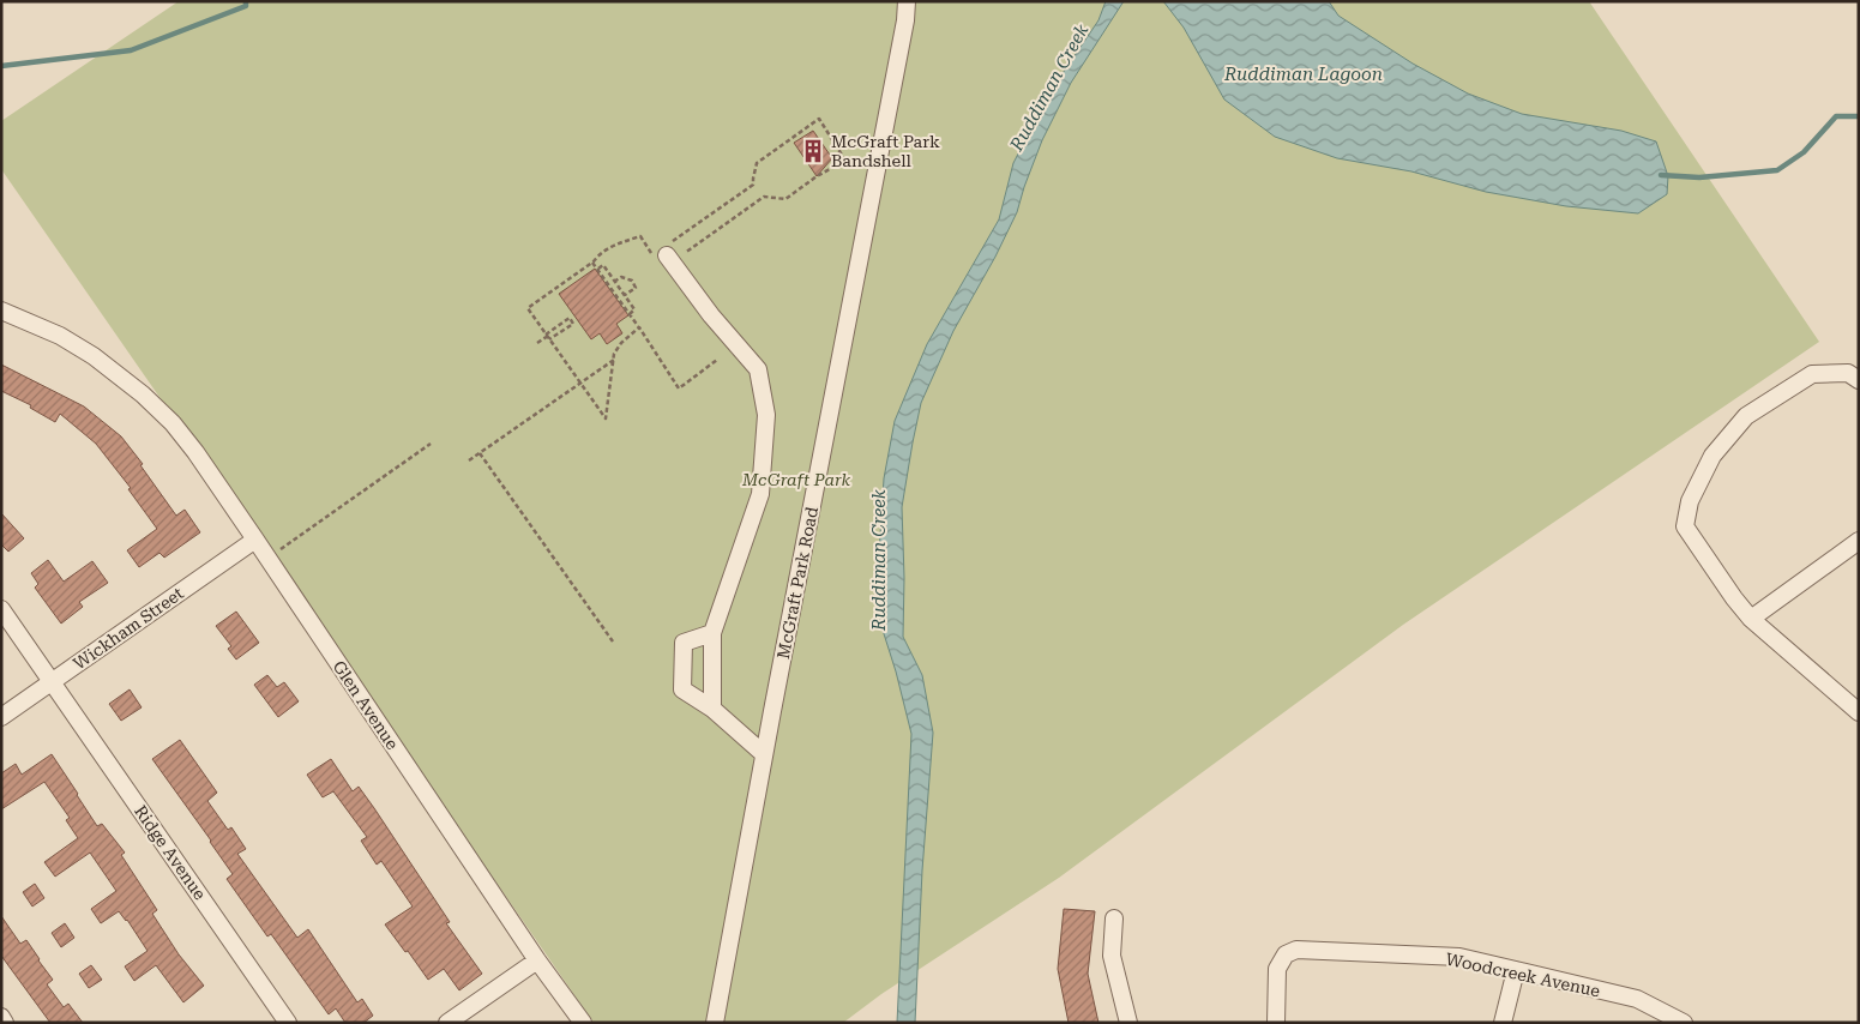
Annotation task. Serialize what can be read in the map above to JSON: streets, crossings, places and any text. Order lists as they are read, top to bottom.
{
  "streets": {
    "street": [
      "McGraft Park Road",
      "Wickham Street",
      "Glen Avenue",
      "Ridge Avenue",
      "Woodcreek Avenue"
    ]
  },
  "crossings": [
    ["Wickham Street", "Glen Avenue"],
    ["Wickham Street", "Ridge Avenue"]
  ],
  "water": ["Ruddiman Lagoon", "Ruddiman Creek"],
  "parks": ["McGraft Park"],
  "places": {
    "building": ["McGraft Park Bandshell"]
  }
}
